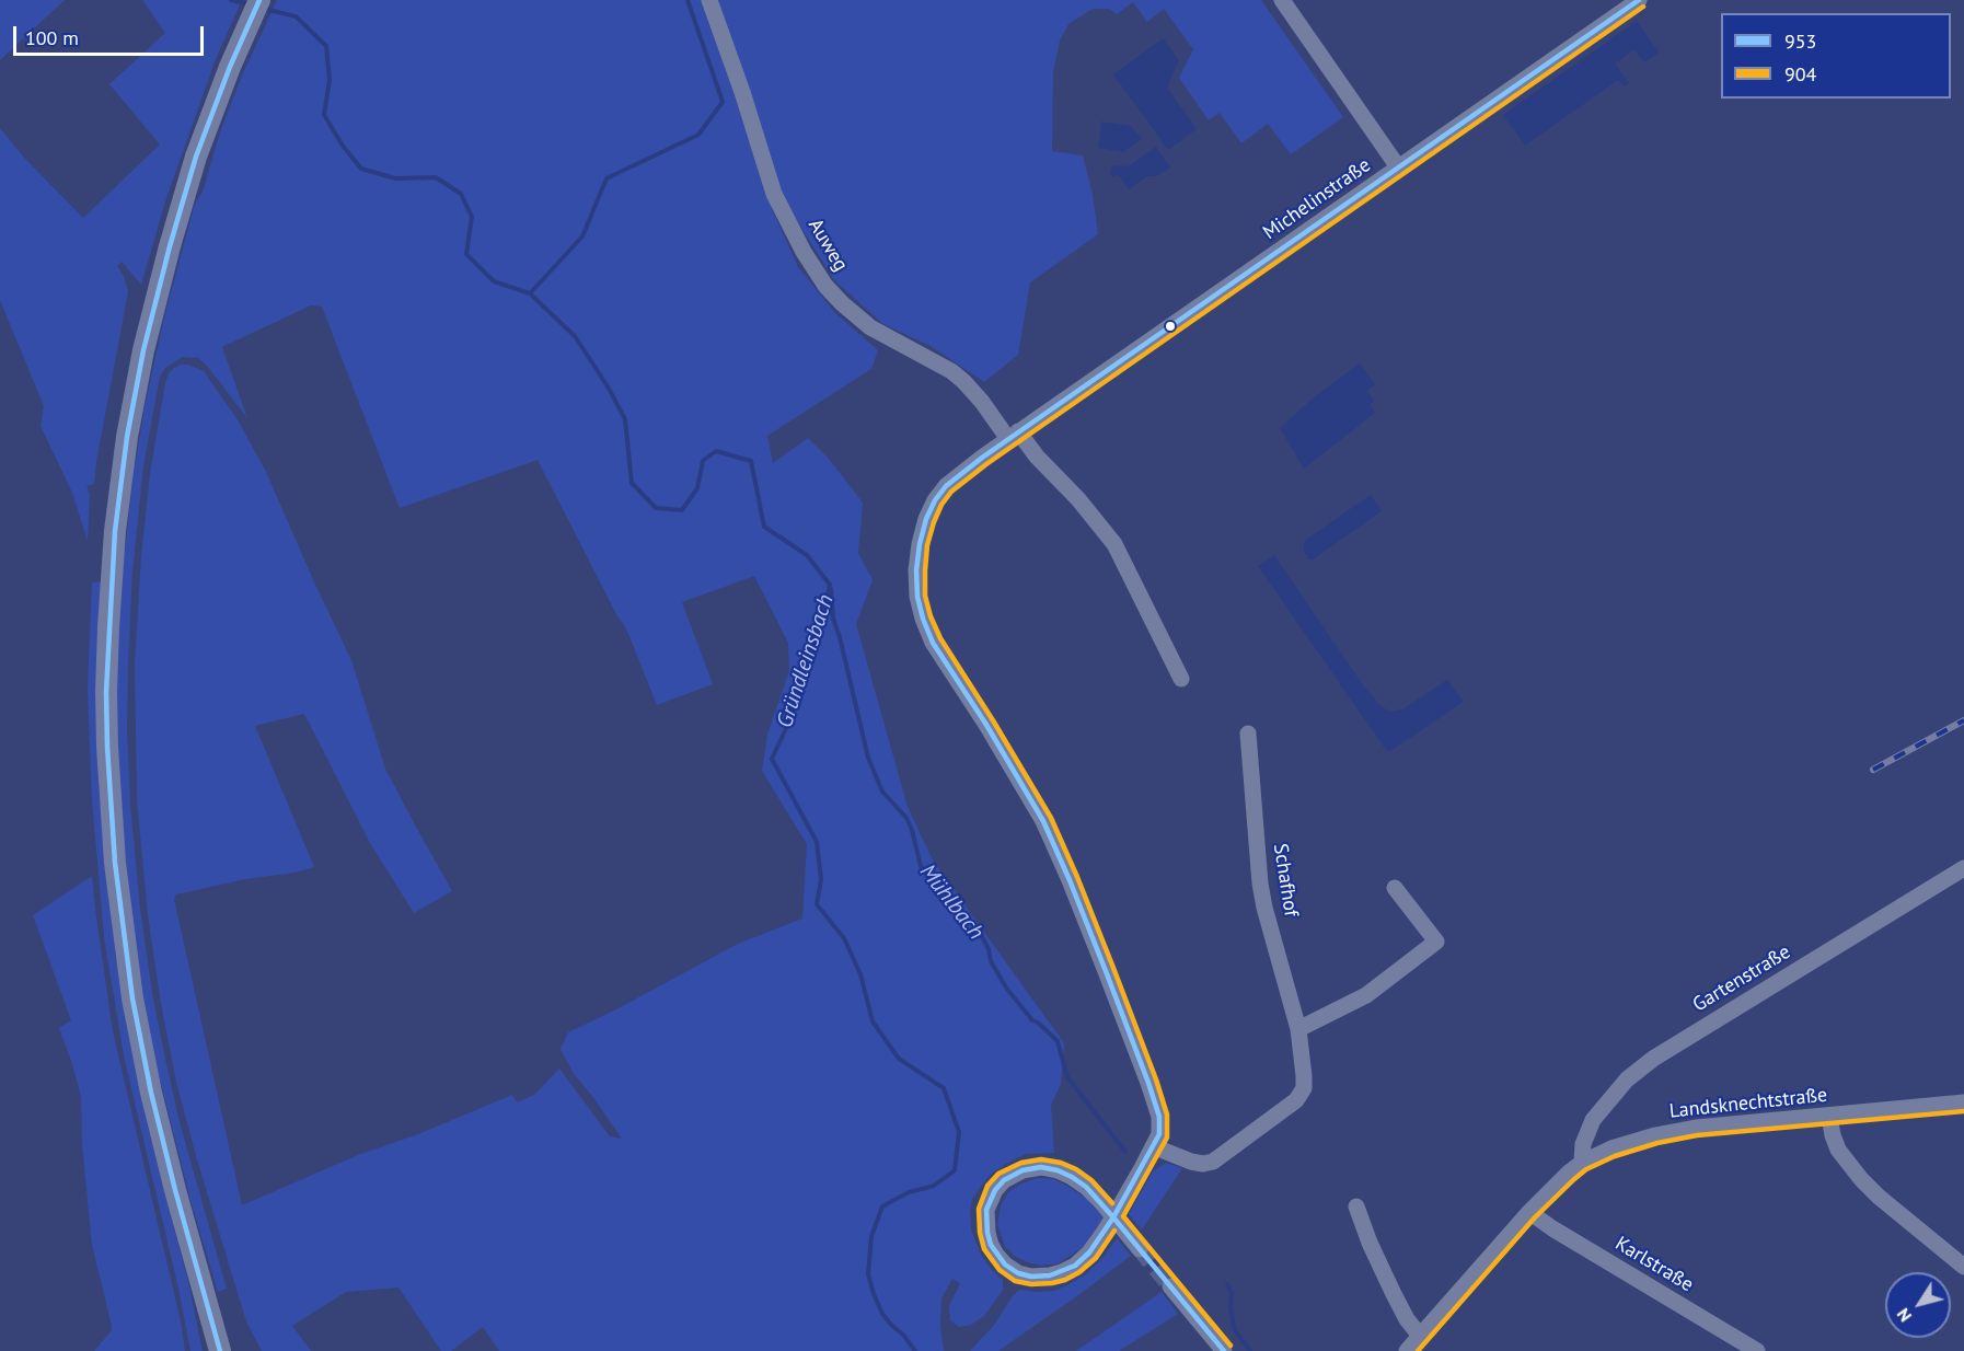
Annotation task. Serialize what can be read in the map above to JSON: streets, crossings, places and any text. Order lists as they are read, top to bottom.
{
  "streets": {
    "street": [
      "Michelinstraße",
      "Auweg",
      "Schafhof",
      "Gartenstraße",
      "Landsknechtstraße",
      "Karlstraße"
    ]
  },
  "crossings": [
    ["Michelinstraße", "Auweg"],
    ["Michelinstraße", "Schafhof"],
    ["Gartenstraße", "Landsknechtstraße"],
    ["Landsknechtstraße", "Karlstraße"]
  ],
  "water": ["Gründleinsbach", "Mühlbach"],
  "lines": ["transit line 953", "transit line 904"],
  "legend": ["953", "904"],
  "scale_bar": "100 m",
  "north": "bottom left"
}
